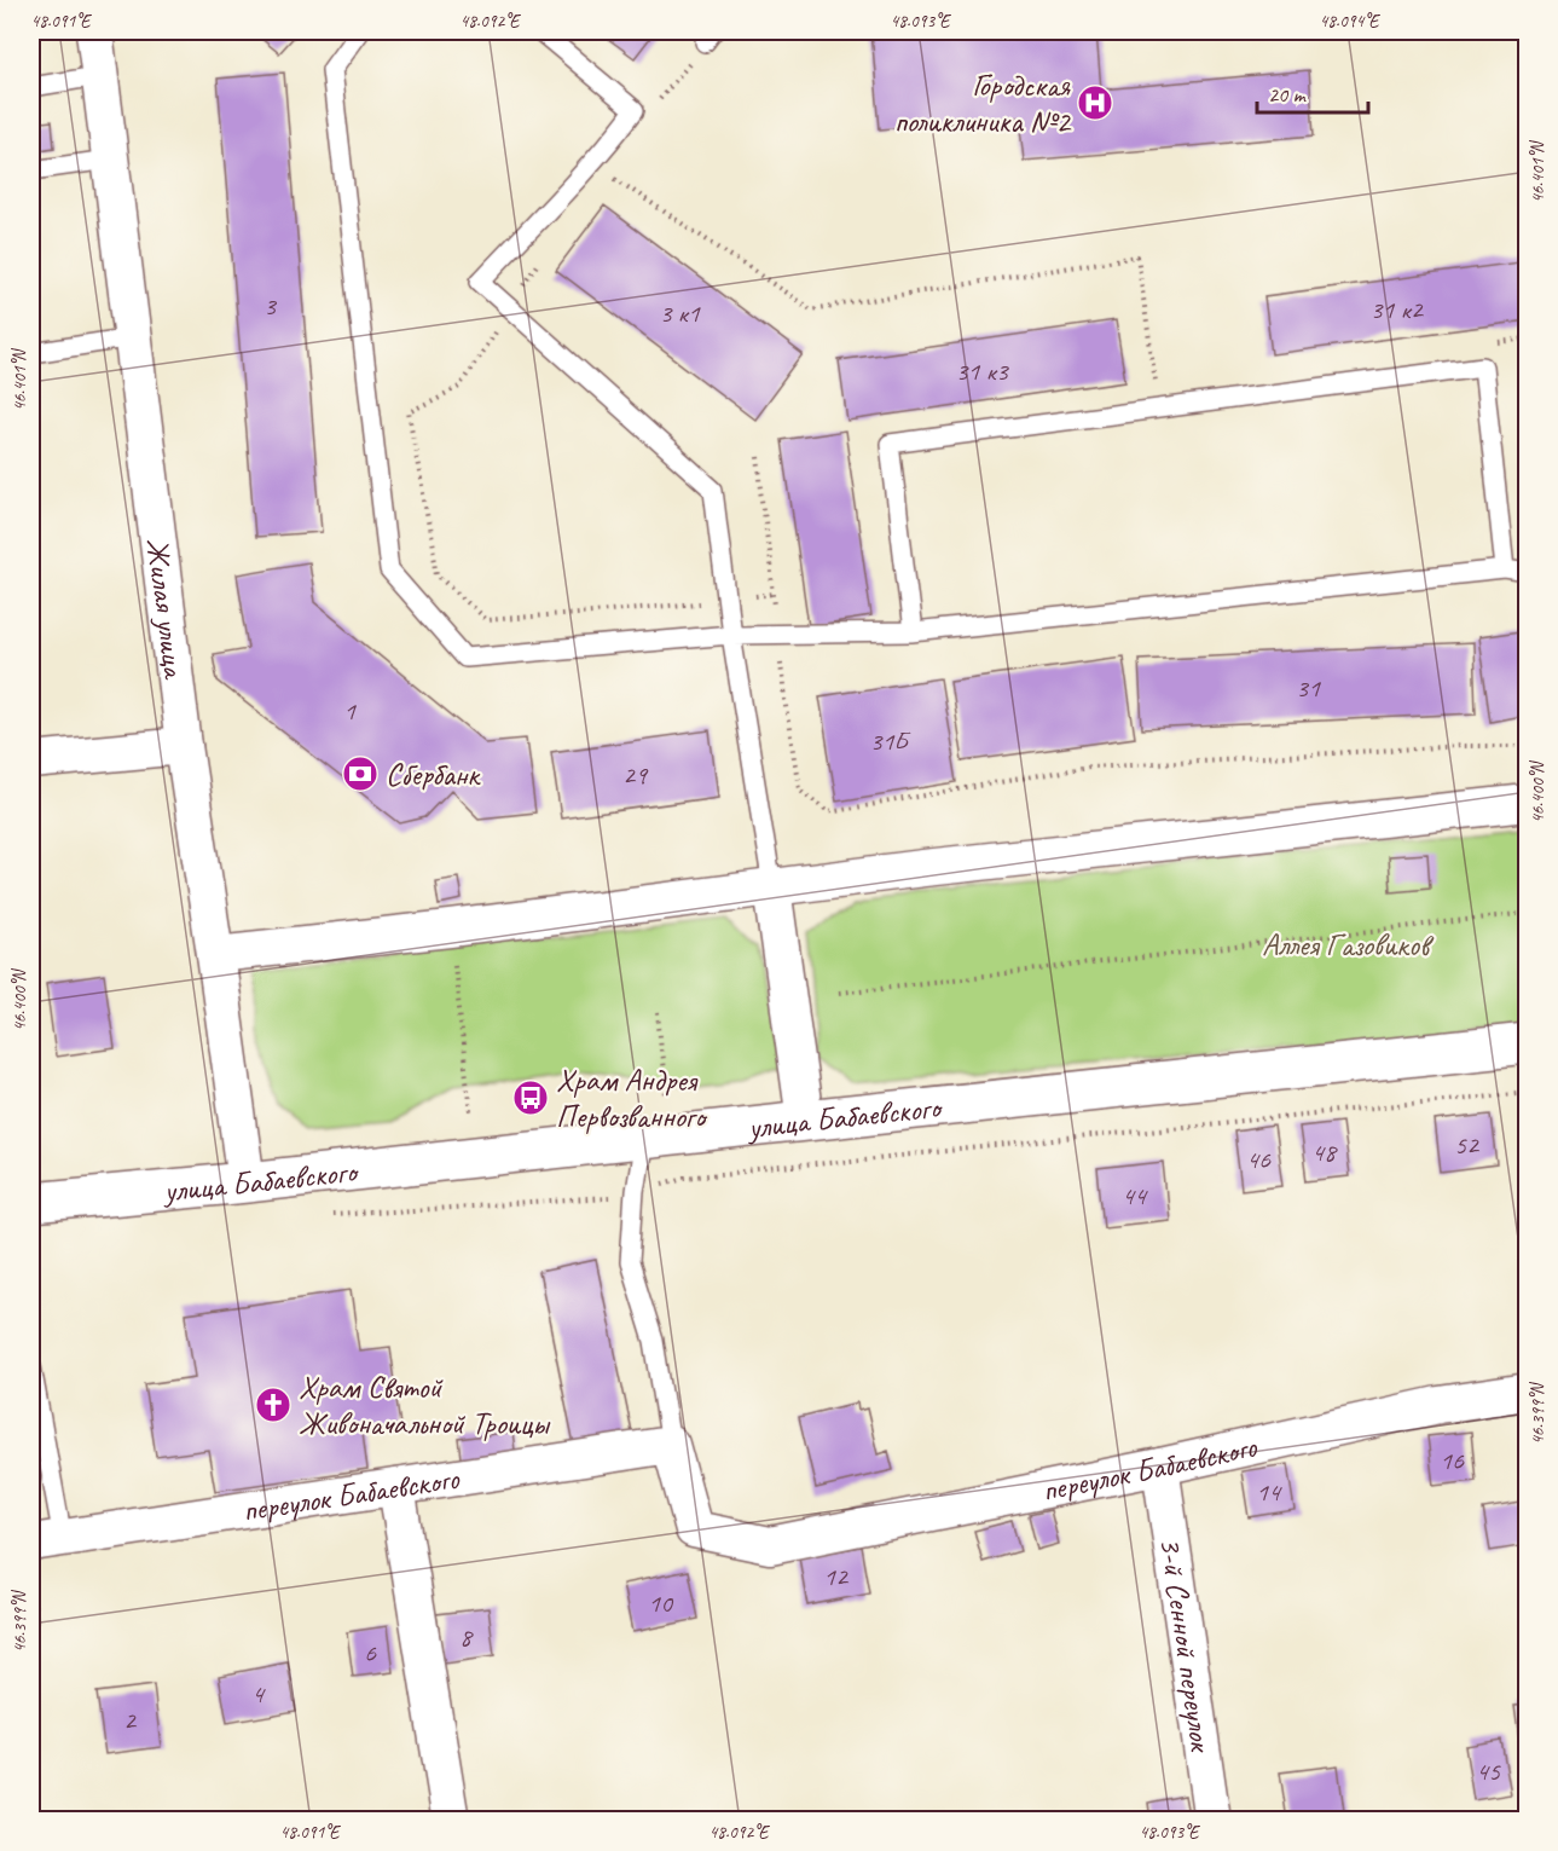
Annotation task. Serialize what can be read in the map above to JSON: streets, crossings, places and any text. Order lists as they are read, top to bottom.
{
  "streets": {
    "main road": ["улица Бабаевского"],
    "street": ["Жилая улица", "переулок Бабаевского", "3-й Сенной переулок"]
  },
  "crossings": [
    ["Жилая улица", "улица Бабаевского"],
    ["переулок Бабаевского", "3-й Сенной переулок"]
  ],
  "parks": ["Аллея Газовиков"],
  "places": {
    "hospital": ["Городская поликлиника №2"],
    "bank": ["Сбербанк"],
    "bus stop": ["Храм Андрея Первозванного"],
    "church": ["Храм Святой Живоначальной Троицы"]
  },
  "house_numbers": [
    "3",
    "31 к2",
    "3 к1",
    "31 к3",
    "31",
    "1",
    "31Б",
    "29",
    "52",
    "48",
    "46",
    "44",
    "16",
    "14",
    "12",
    "10",
    "8",
    "6",
    "4",
    "2",
    "45"
  ],
  "scale_bar": "20 m",
  "coordinates": [
    "48.091°E",
    "48.092°E",
    "48.093°E",
    "48.094°E",
    "46.401°N",
    "46.400°N",
    "46.399°N"
  ]
}
